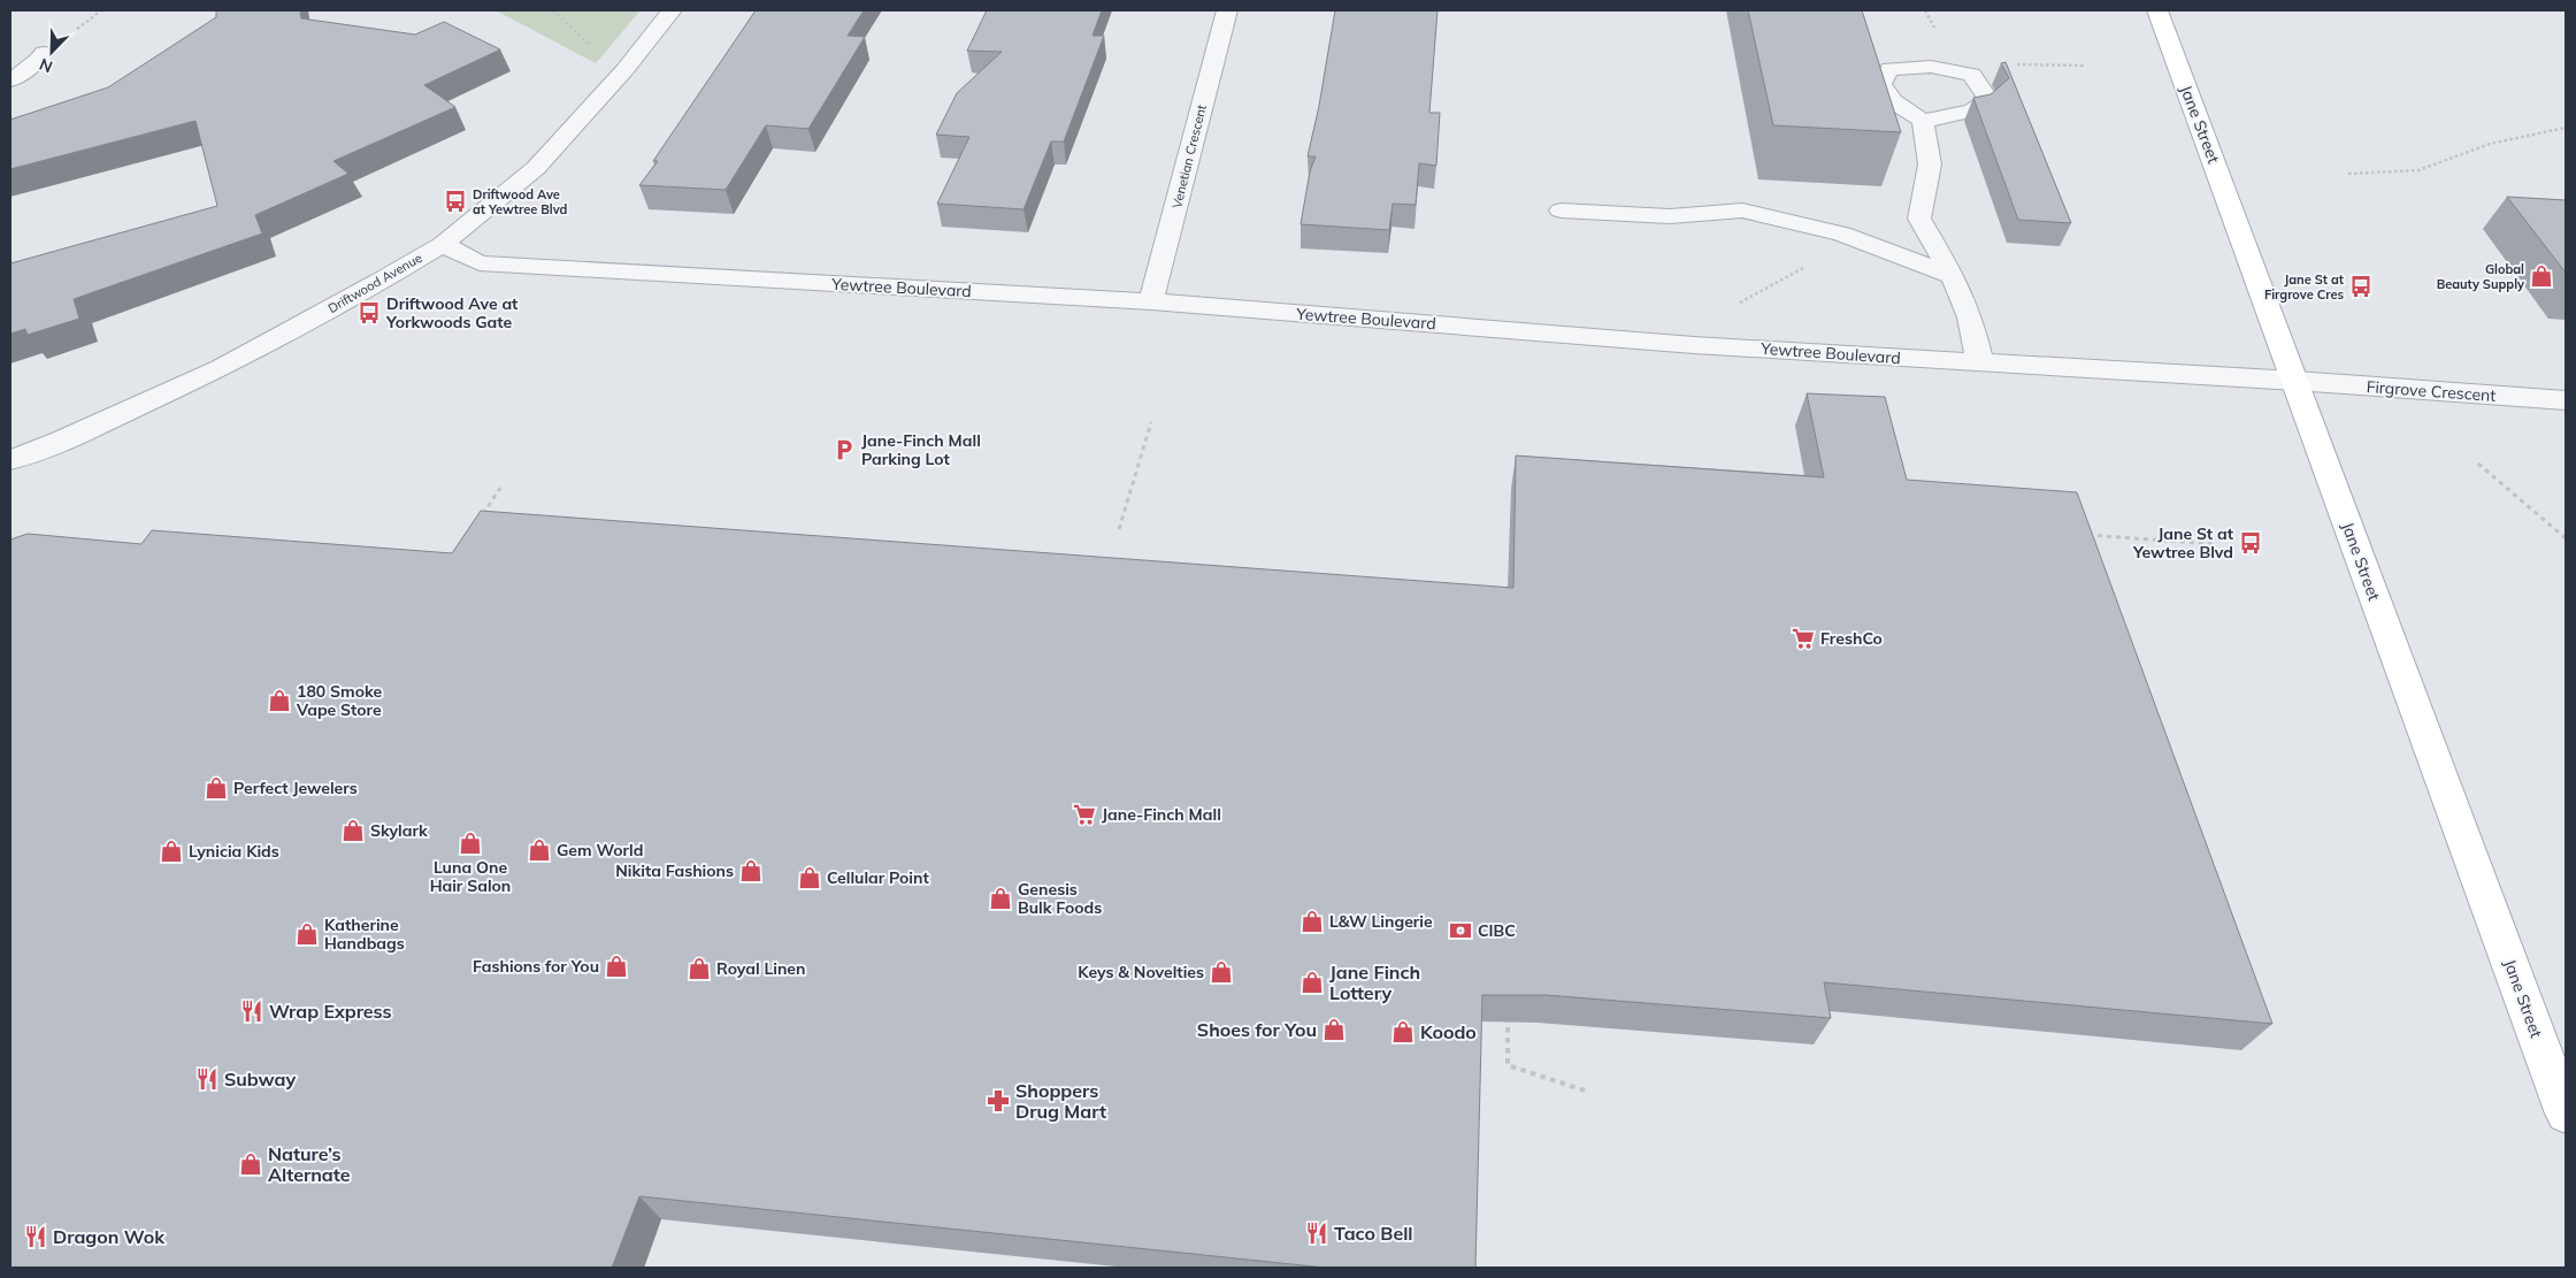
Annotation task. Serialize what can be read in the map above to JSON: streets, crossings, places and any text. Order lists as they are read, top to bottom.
{
  "streets": {
    "main road": ["Jane Street"],
    "street": [
      "Venetian Crescent",
      "Driftwood Avenue",
      "Yewtree Boulevard",
      "Firgrove Crescent"
    ]
  },
  "crossings": [
    ["Jane Street", "Yewtree Boulevard"],
    ["Jane Street", "Firgrove Crescent"],
    ["Venetian Crescent", "Yewtree Boulevard"],
    ["Driftwood Avenue", "Yewtree Boulevard"],
    ["Yewtree Boulevard", "Firgrove Crescent"]
  ],
  "places": {
    "bus stop": [
      "Driftwood Ave at Yewtree Blvd",
      "Jane St at Firgrove Cres",
      "Driftwood Ave at Yorkwoods Gate",
      "Jane St at Yewtree Blvd"
    ],
    "shop": [
      "Global Beauty Supply",
      "180 Smoke Vape Store",
      "Perfect Jewelers",
      "Skylark",
      "Luna One Hair Salon",
      "Gem World",
      "Lynicia Kids",
      "Nikita Fashions",
      "Cellular Point",
      "Genesis Bulk Foods",
      "L&W Lingerie",
      "Katherine Handbags",
      "Fashions for You",
      "Royal Linen",
      "Keys & Novelties",
      "Jane Finch Lottery",
      "Shoes for You",
      "Koodo",
      "Nature’s Alternate"
    ],
    "parking": ["Jane-Finch Mall Parking Lot"],
    "supermarket": ["FreshCo", "Jane-Finch Mall"],
    "bank": ["CIBC"],
    "restaurant": [
      "Wrap Express",
      "Subway",
      "Taco Bell",
      "Dragon Wok"
    ],
    "pharmacy": ["Shoppers Drug Mart"]
  },
  "north": "bottom left"
}
